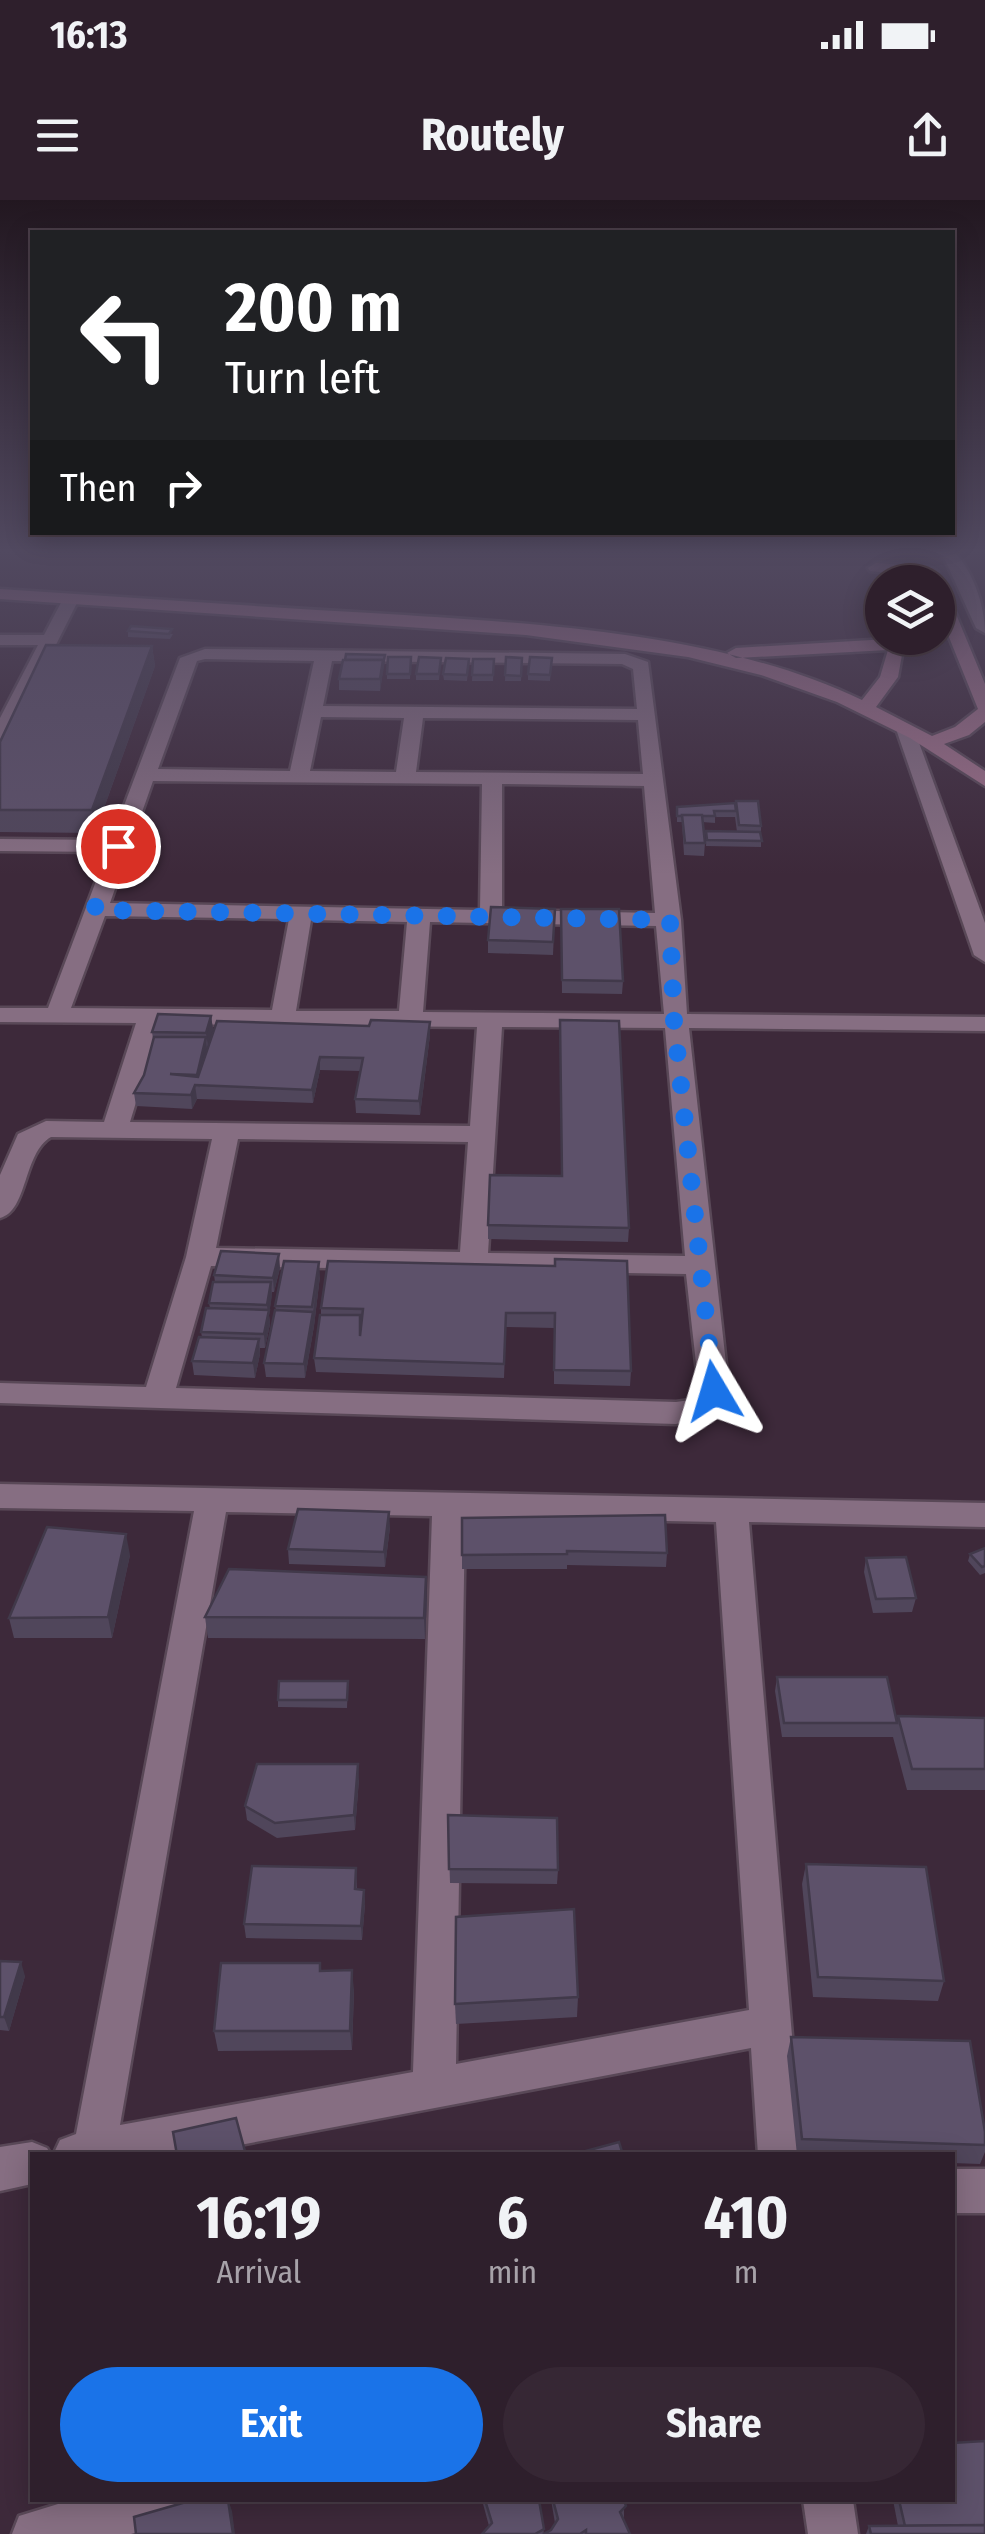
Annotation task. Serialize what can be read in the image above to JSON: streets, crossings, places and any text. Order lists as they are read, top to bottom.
{
  "page": {
    "status": "16:13",
    "header": "Routely",
    "turn": ["200 m", "Turn left"],
    "then": "Then",
    "eta": [
      "16:19",
      "Arrival",
      "6",
      "min",
      "410",
      "m"
    ],
    "buttons": ["Exit", "Share"]
  }
}
